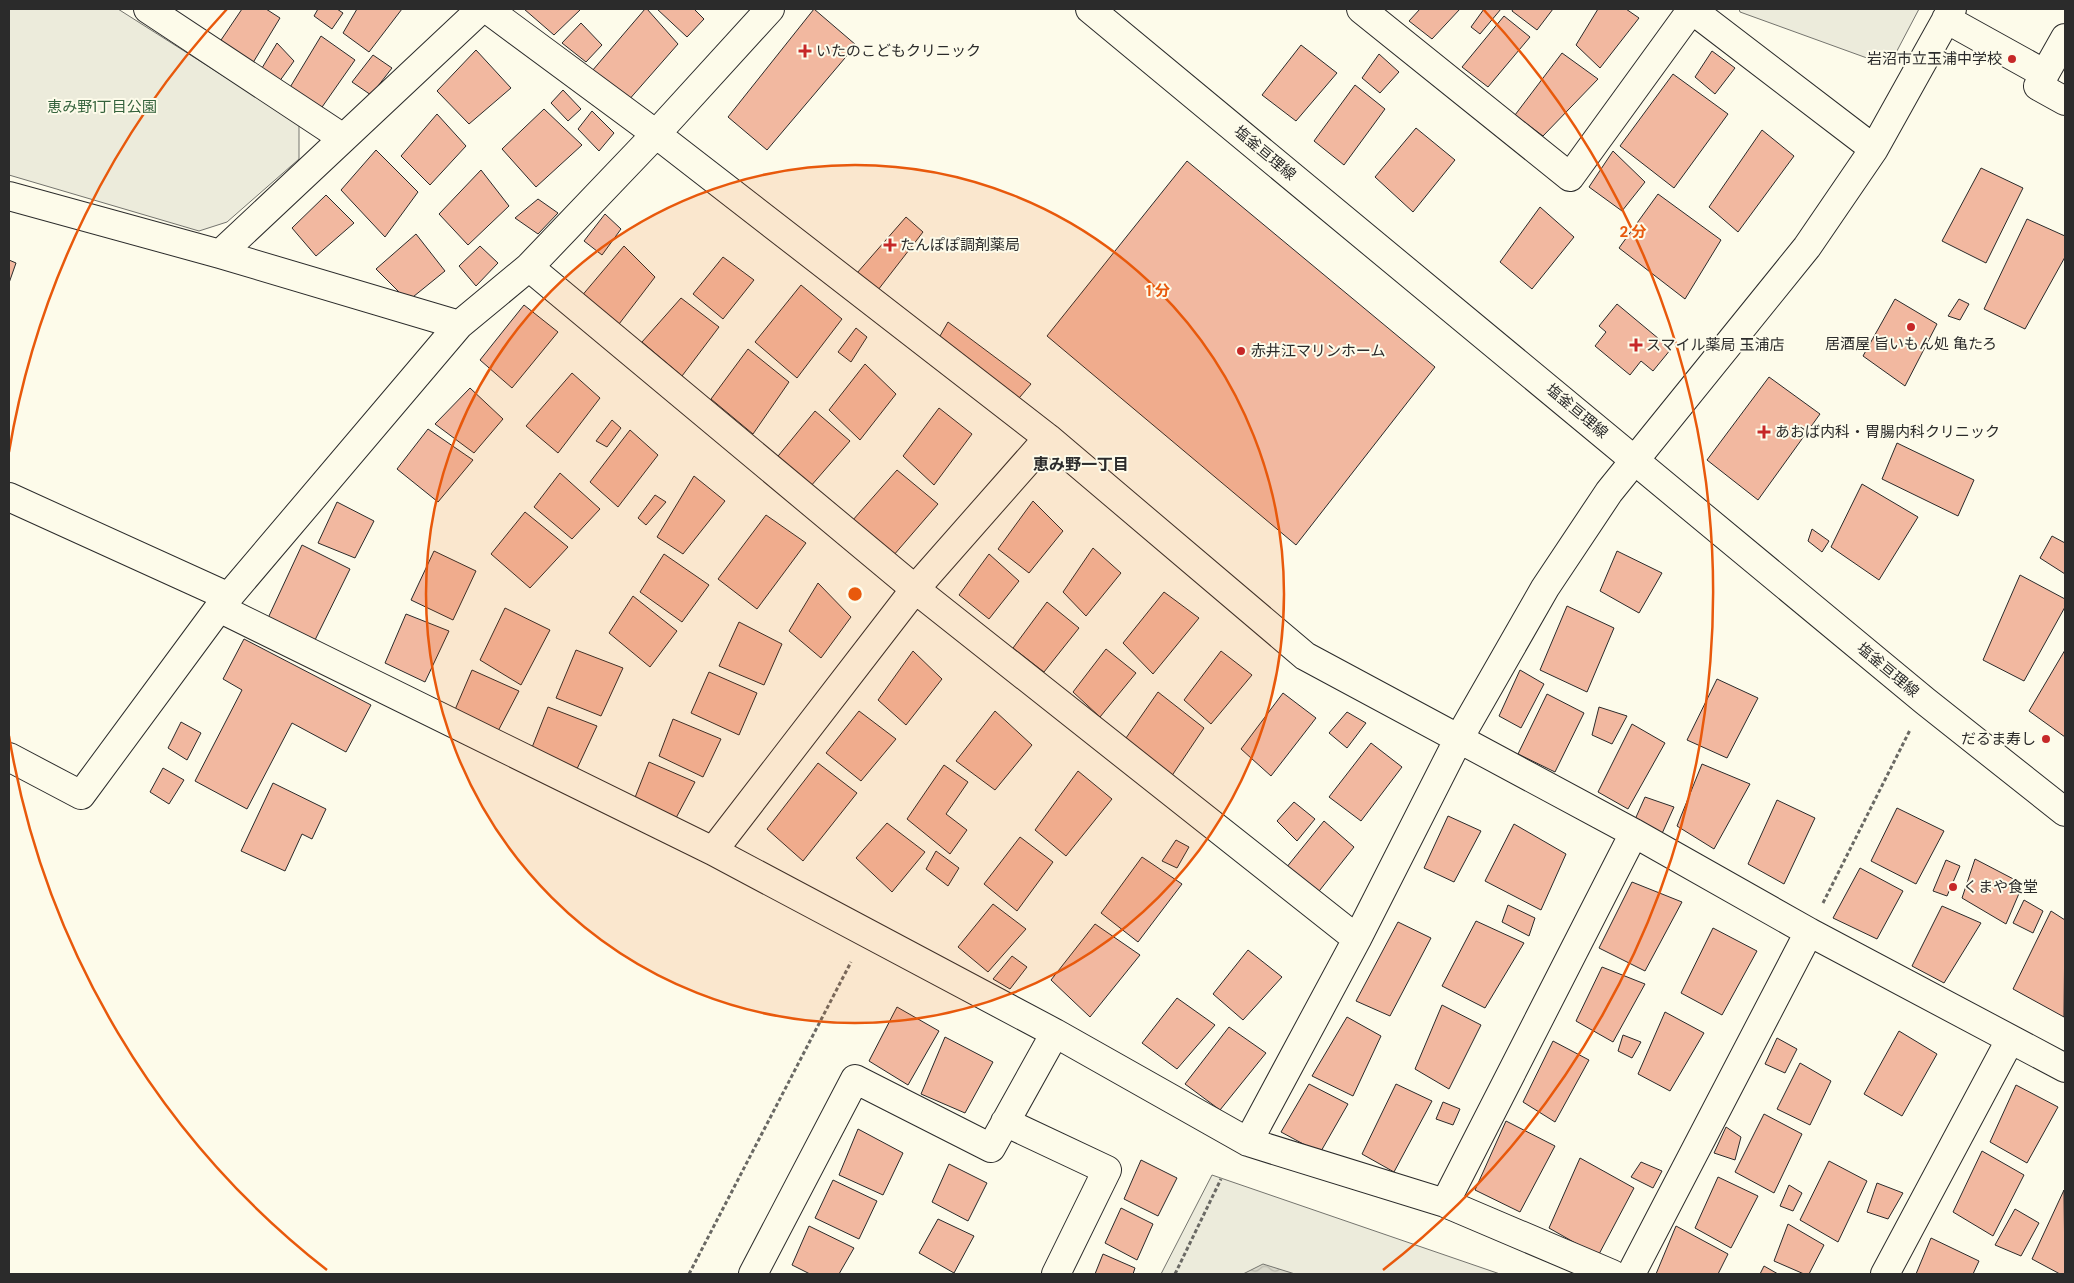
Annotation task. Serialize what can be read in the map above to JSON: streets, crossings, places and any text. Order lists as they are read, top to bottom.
{
  "streets": {
    "street": ["塩釜亘理線"]
  },
  "districts": ["恵み野一丁目"],
  "parks": ["恵み野1丁目公園"],
  "places": {
    "health": [
      "いたのこどもクリニック",
      "たんぽぽ調剤薬局",
      "スマイル薬局 玉浦店",
      "あおば内科・胃腸内科クリニック"
    ],
    "other": [
      "岩沼市立玉浦中学校",
      "居酒屋 旨いもん処 亀たろ",
      "赤井江マリンホーム",
      "だるま寿し",
      "くまや食堂"
    ]
  },
  "rings": ["2 分", "1 分"]
}
